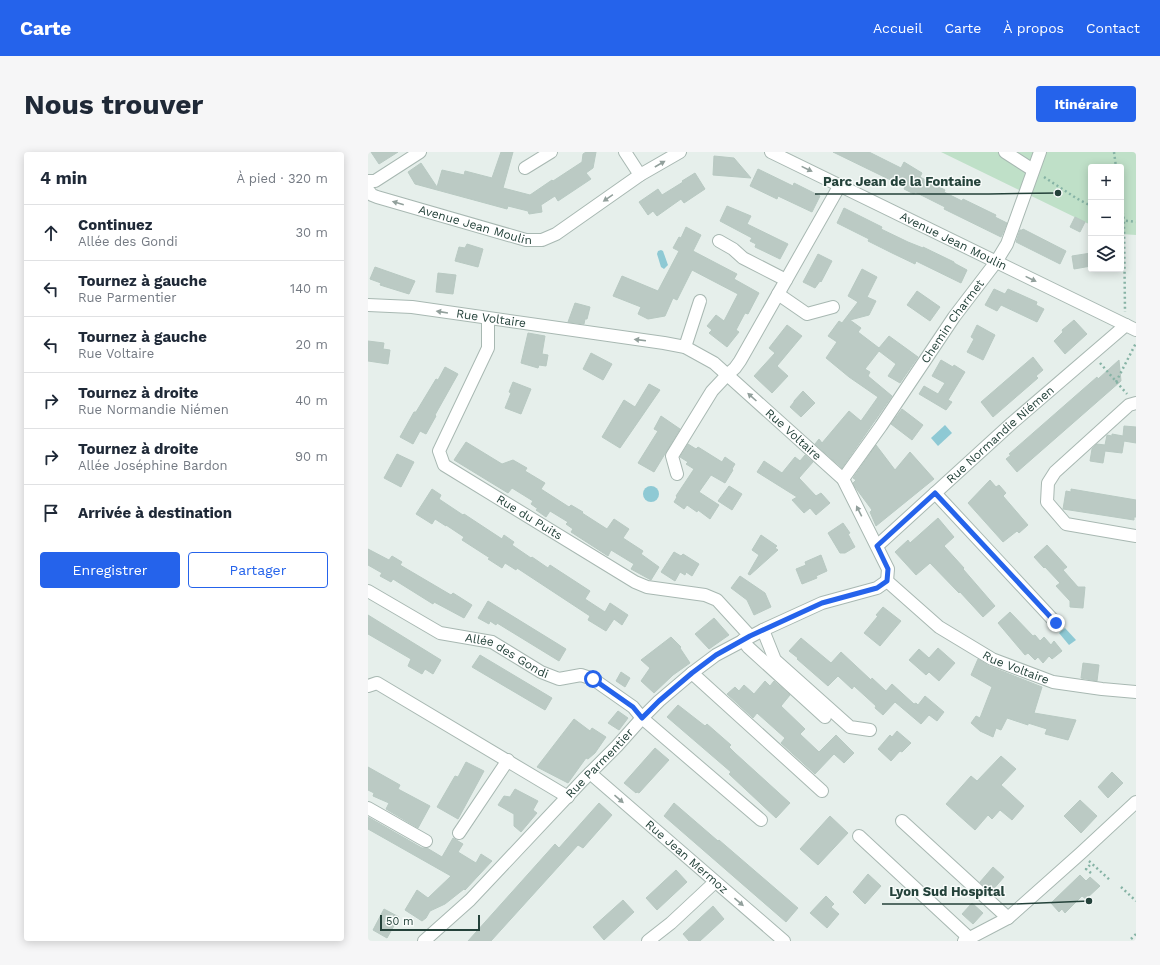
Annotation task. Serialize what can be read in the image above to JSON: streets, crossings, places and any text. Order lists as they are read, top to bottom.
{
  "streets": {
    "street": [
      "Avenue Jean Moulin",
      "Rue Voltaire",
      "Chemin Charmet",
      "Rue Normandie Niémen",
      "Rue du Puits",
      "Allée des Gondi",
      "Rue Parmentier",
      "Rue Jean Mermoz"
    ]
  },
  "crossings": [
    ["Avenue Jean Moulin", "Chemin Charmet"],
    ["Avenue Jean Moulin", "Rue Normandie Niémen"],
    ["Rue Voltaire", "Chemin Charmet"],
    ["Rue Voltaire", "Rue Normandie Niémen"],
    ["Rue Voltaire", "Rue du Puits"],
    ["Rue Voltaire", "Rue Parmentier"],
    ["Rue du Puits", "Rue Parmentier"],
    ["Allée des Gondi", "Rue Parmentier"],
    ["Rue Parmentier", "Rue Jean Mermoz"]
  ],
  "one_way": ["Rue Voltaire", "Rue Jean Mermoz"],
  "places": ["Parc Jean de la Fontaine", "Lyon Sud Hospital"],
  "scale_bar": "50 m",
  "page": {
    "header": "Carte",
    "nav": [
      "Accueil",
      "Carte",
      "À propos",
      "Contact"
    ],
    "buttons": [
      "Itinéraire",
      ["Enregistrer", "Partager"]
    ],
    "title": "Nous trouver",
    "heading": ["4 min", "À pied · 320 m"],
    "map_buttons": ["+", "−"],
    "list": [
      ["Continuez", "Allée des Gondi", "30 m"],
      ["Tournez à gauche", "Rue Parmentier", "140 m"],
      ["Tournez à gauche", "Rue Voltaire", "20 m"],
      ["Tournez à droite", "Rue Normandie Niémen", "40 m"],
      ["Tournez à droite", "Allée Joséphine Bardon", "90 m"],
      "Arrivée à destination"
    ],
    "scale": "50 m"
  }
}
